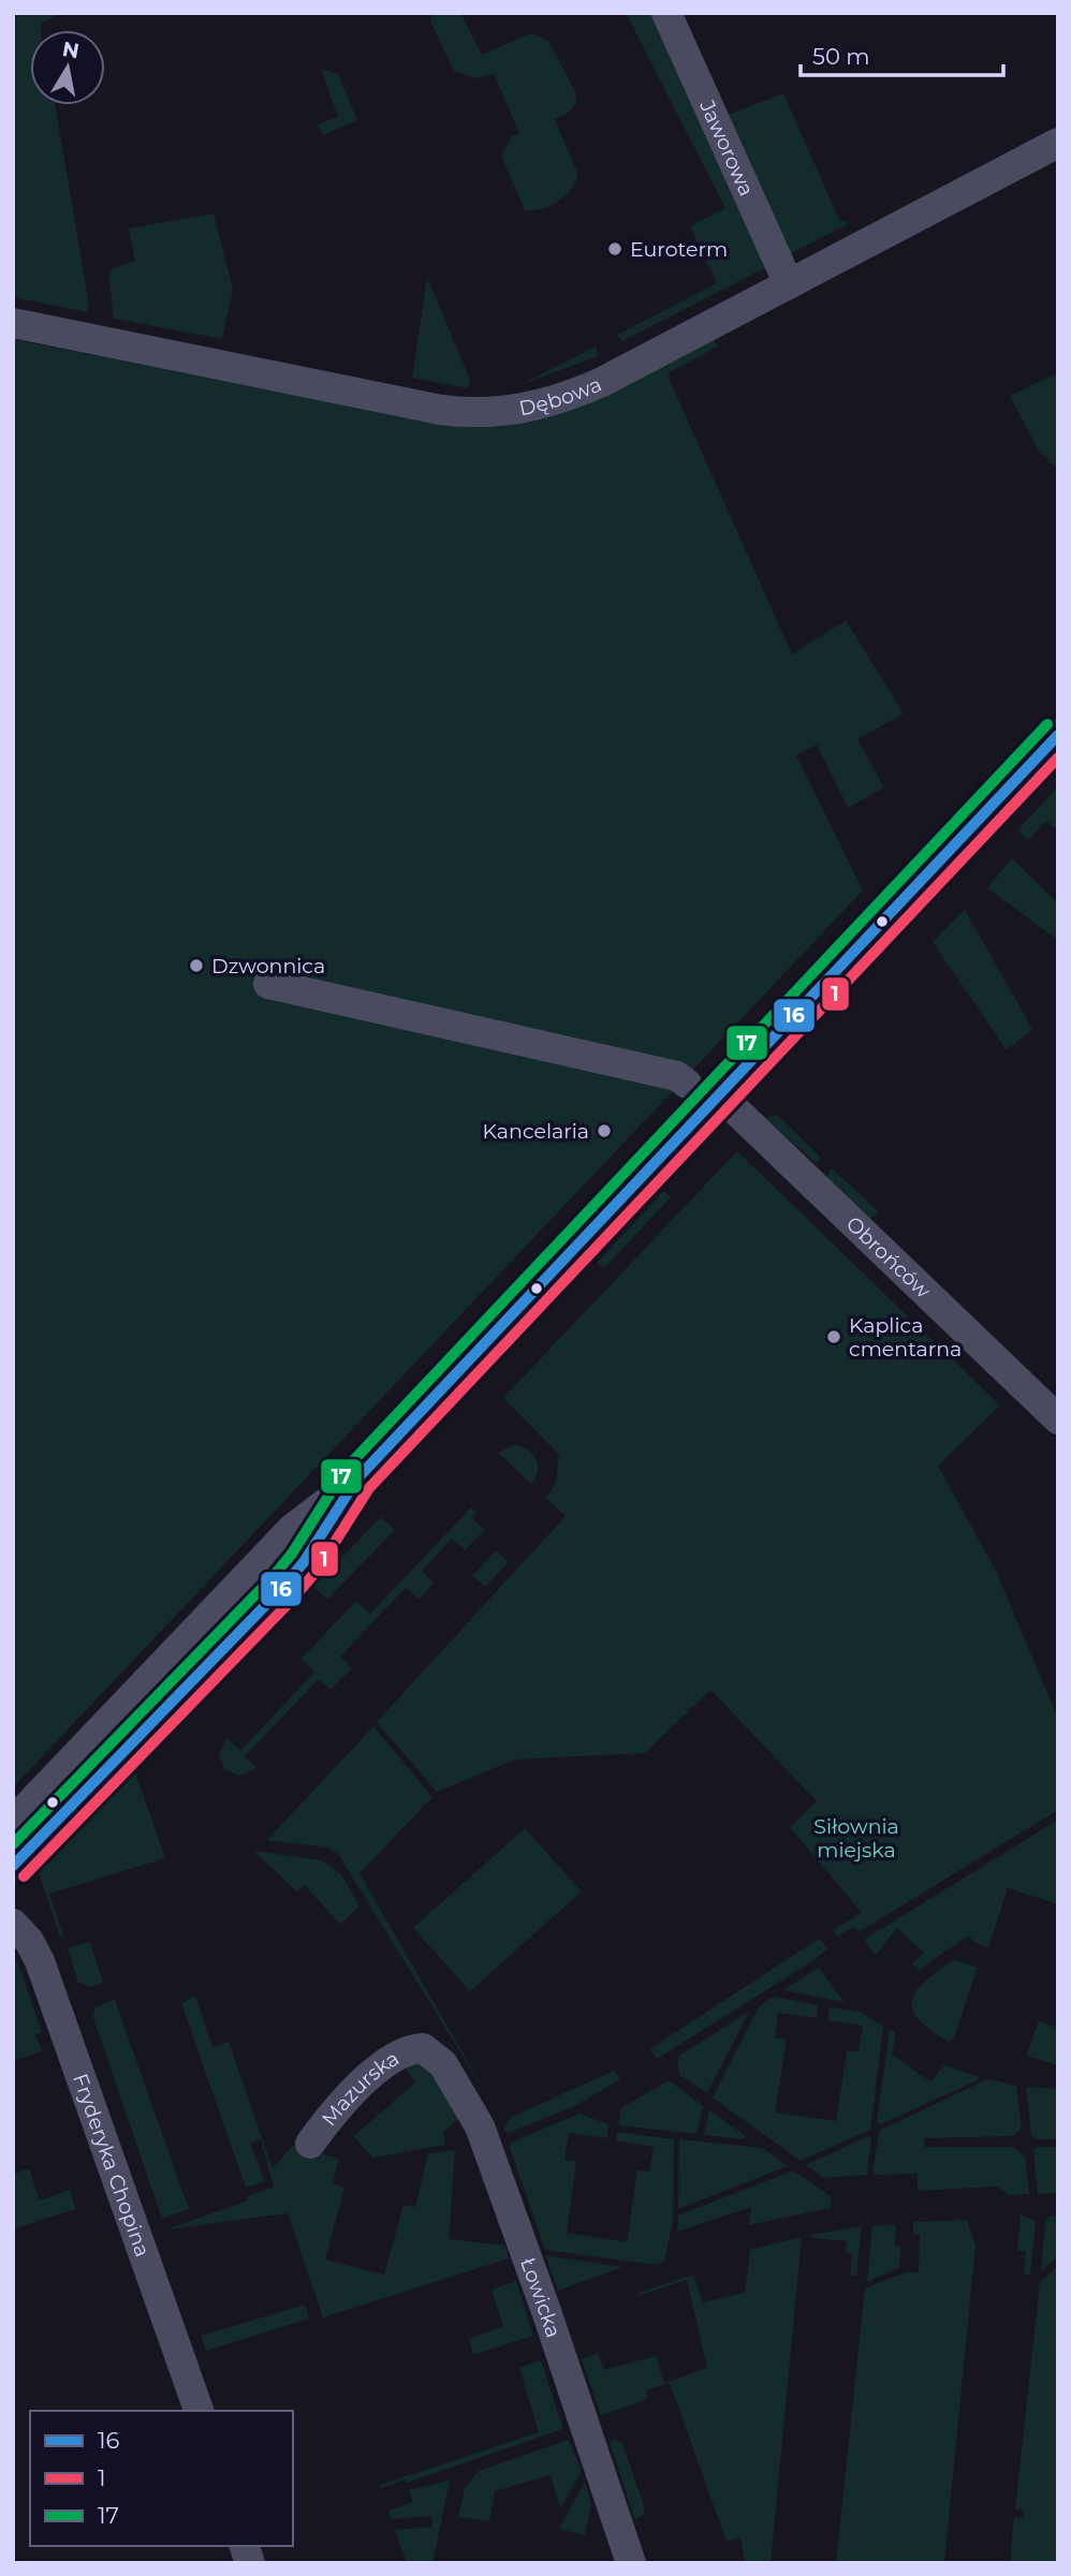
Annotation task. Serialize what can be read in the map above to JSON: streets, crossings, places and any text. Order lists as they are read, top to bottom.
{
  "streets": {
    "street": [
      "Jaworowa",
      "Dębowa",
      "Obrońców",
      "Mazurska",
      "Fryderyka Chopina",
      "Łowicka"
    ]
  },
  "crossings": [
    ["Jaworowa", "Dębowa"],
    ["Mazurska", "Łowicka"]
  ],
  "parks": ["Siłownia miejska"],
  "places": [
    "Euroterm",
    "Dzwonnica",
    "Kancelaria",
    "Kaplica cmentarna"
  ],
  "lines": ["transit line 17", "transit line 16", "transit line 1"],
  "legend": ["16", "1", "17"],
  "scale_bar": "50 m",
  "north": "top"
}
